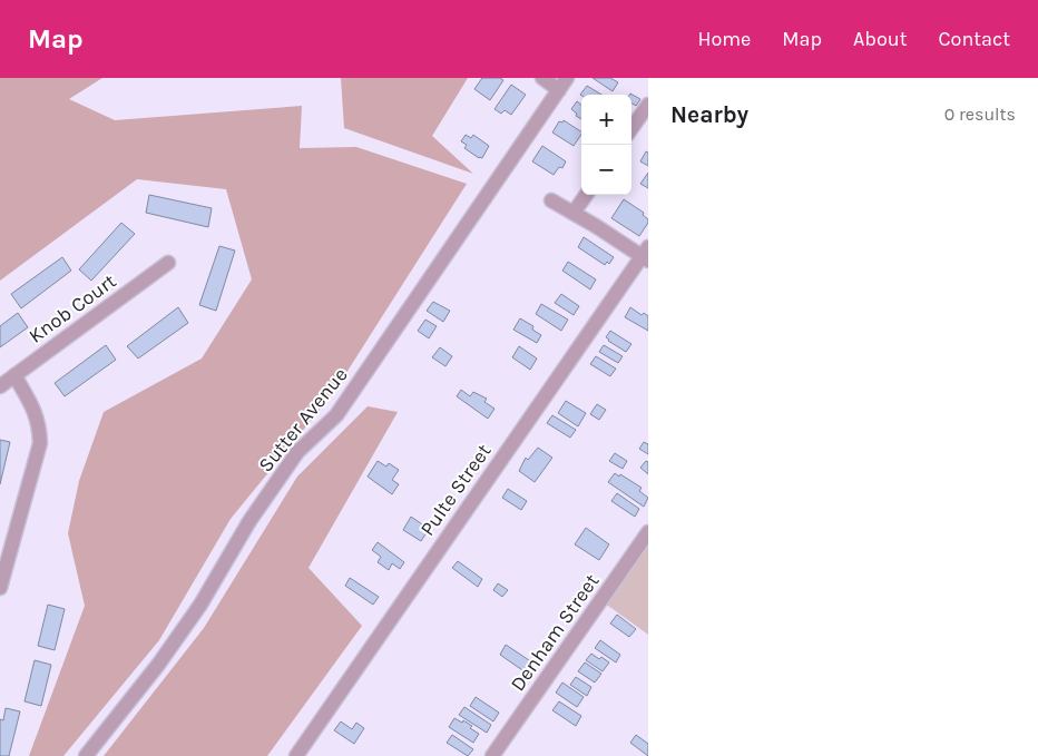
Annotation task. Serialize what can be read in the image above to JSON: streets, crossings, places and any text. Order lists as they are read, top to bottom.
{
  "streets": {
    "street": [
      "Knob Court",
      "Sutter Avenue",
      "Pulte Street",
      "Denham Street"
    ]
  },
  "page": {
    "header": "Map",
    "nav": [
      "Home",
      "Map",
      "About",
      "Contact"
    ],
    "heading": ["Nearby", "0 results"],
    "map_buttons": ["+", "−"]
  }
}
